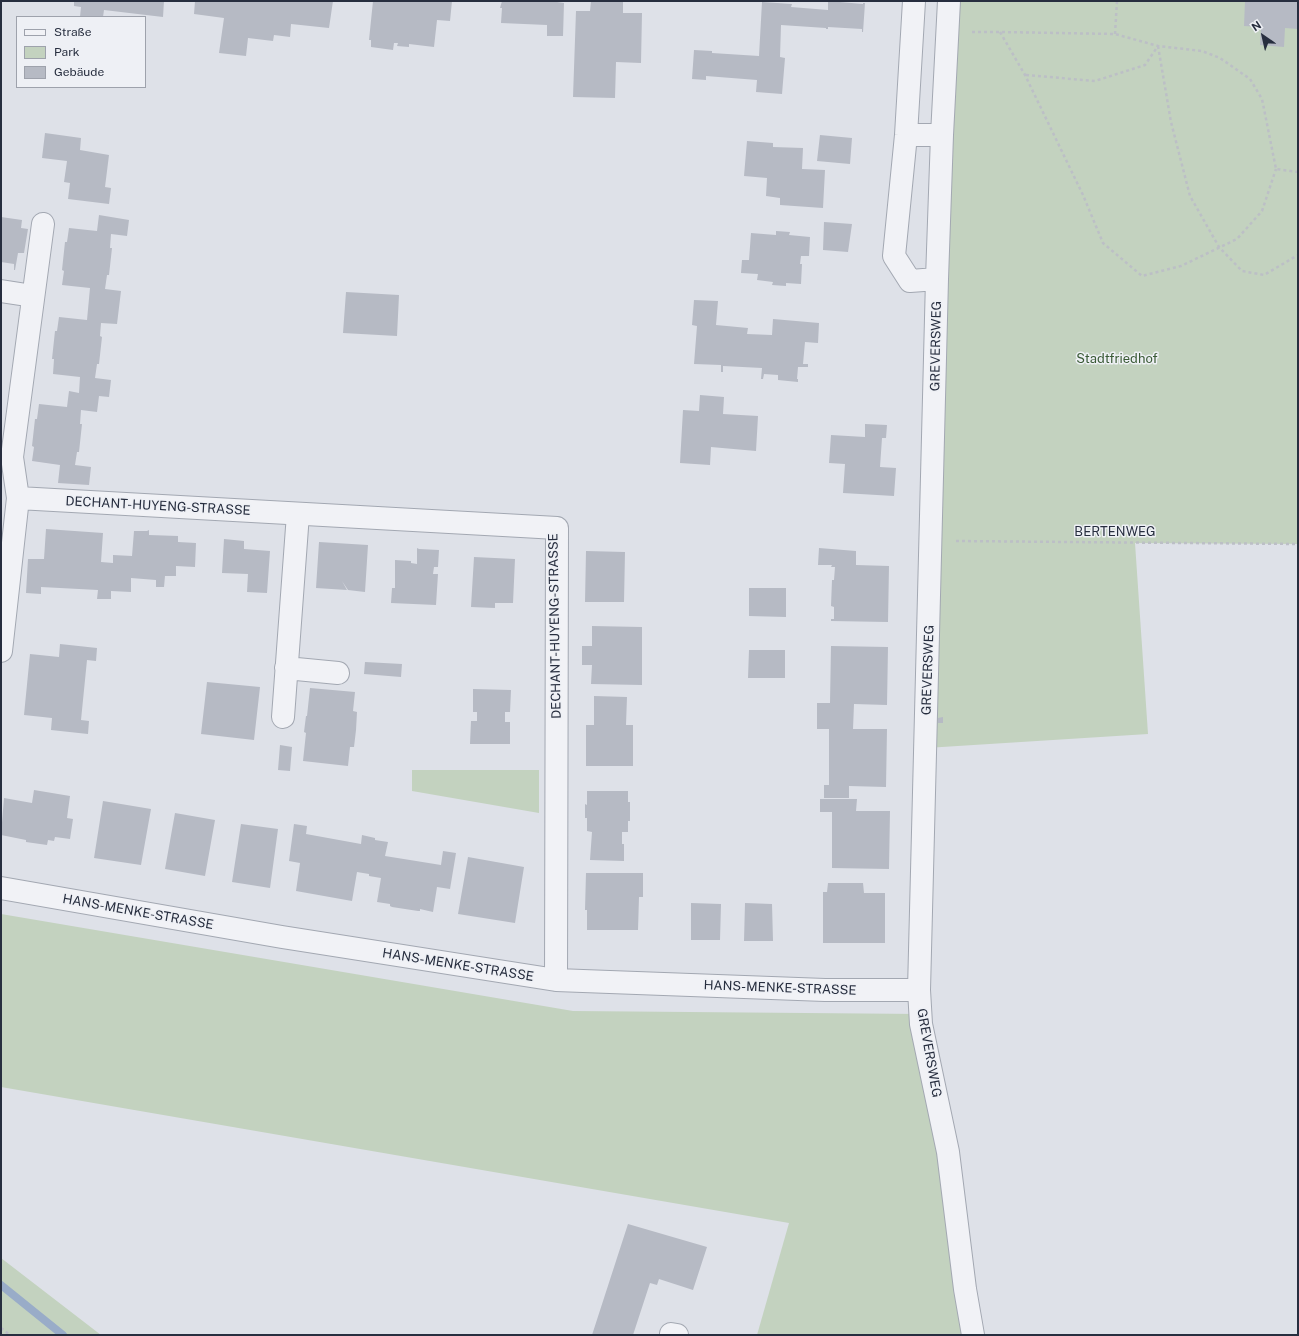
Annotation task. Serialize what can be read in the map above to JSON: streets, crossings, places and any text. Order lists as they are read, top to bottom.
{
  "streets": {
    "street": ["GREVERSWEG", "DECHANT-HUYENG-STRASSE", "HANS-MENKE-STRASSE"],
    "path": ["BERTENWEG"]
  },
  "crossings": [
    ["GREVERSWEG", "BERTENWEG"],
    ["GREVERSWEG", "HANS-MENKE-STRASSE"],
    ["DECHANT-HUYENG-STRASSE", "HANS-MENKE-STRASSE"]
  ],
  "parks": ["Stadtfriedhof"],
  "legend": ["Straße", "Park", "Gebäude"],
  "north": "top left"
}
